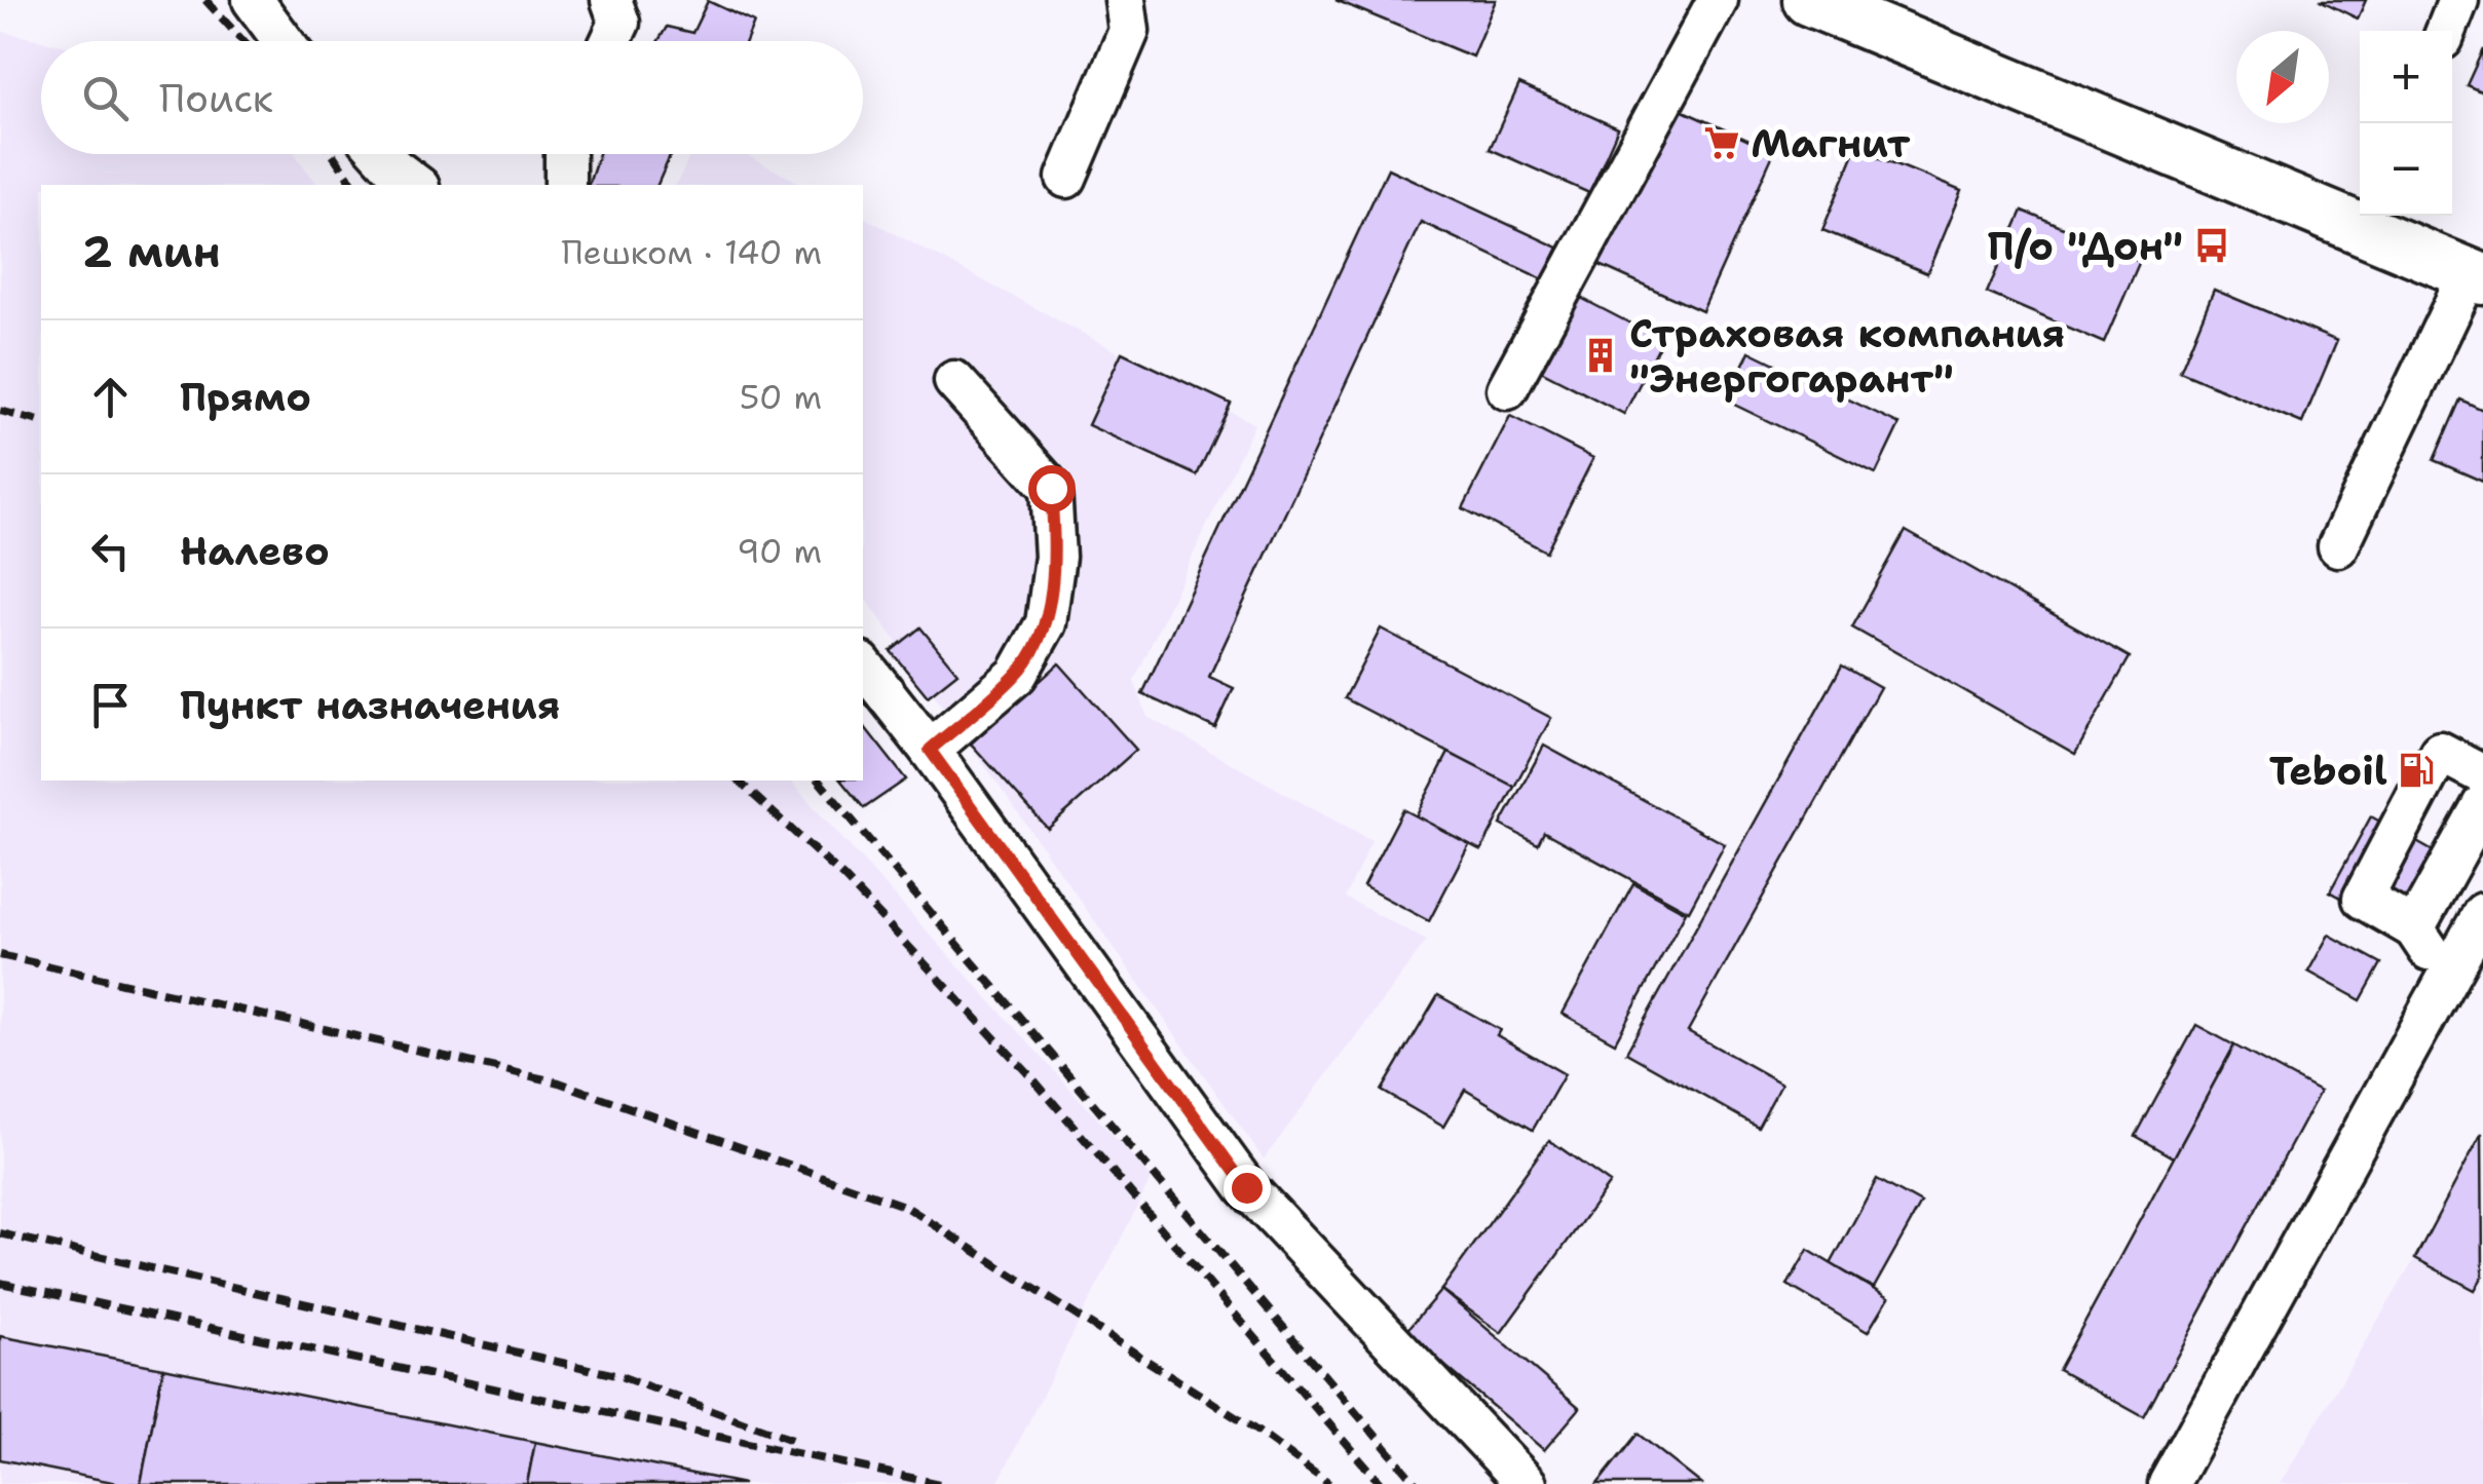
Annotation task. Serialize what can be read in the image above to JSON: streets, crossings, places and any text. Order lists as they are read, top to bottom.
{
  "places": {
    "supermarket": ["Магнит"],
    "bus stop": ["П/о \"Дон\""],
    "building": ["Страховая компания \"Энергогарант\""],
    "fuel station": ["Teboil"]
  },
  "north": "bottom left",
  "page": {
    "map_buttons": ["+", "−"],
    "search": "Поиск",
    "heading": ["2 мин", "Пешком · 140 m"],
    "list": [
      ["Прямо", "50 m"],
      ["Налево", "90 m"],
      "Пункт назначения"
    ]
  }
}
